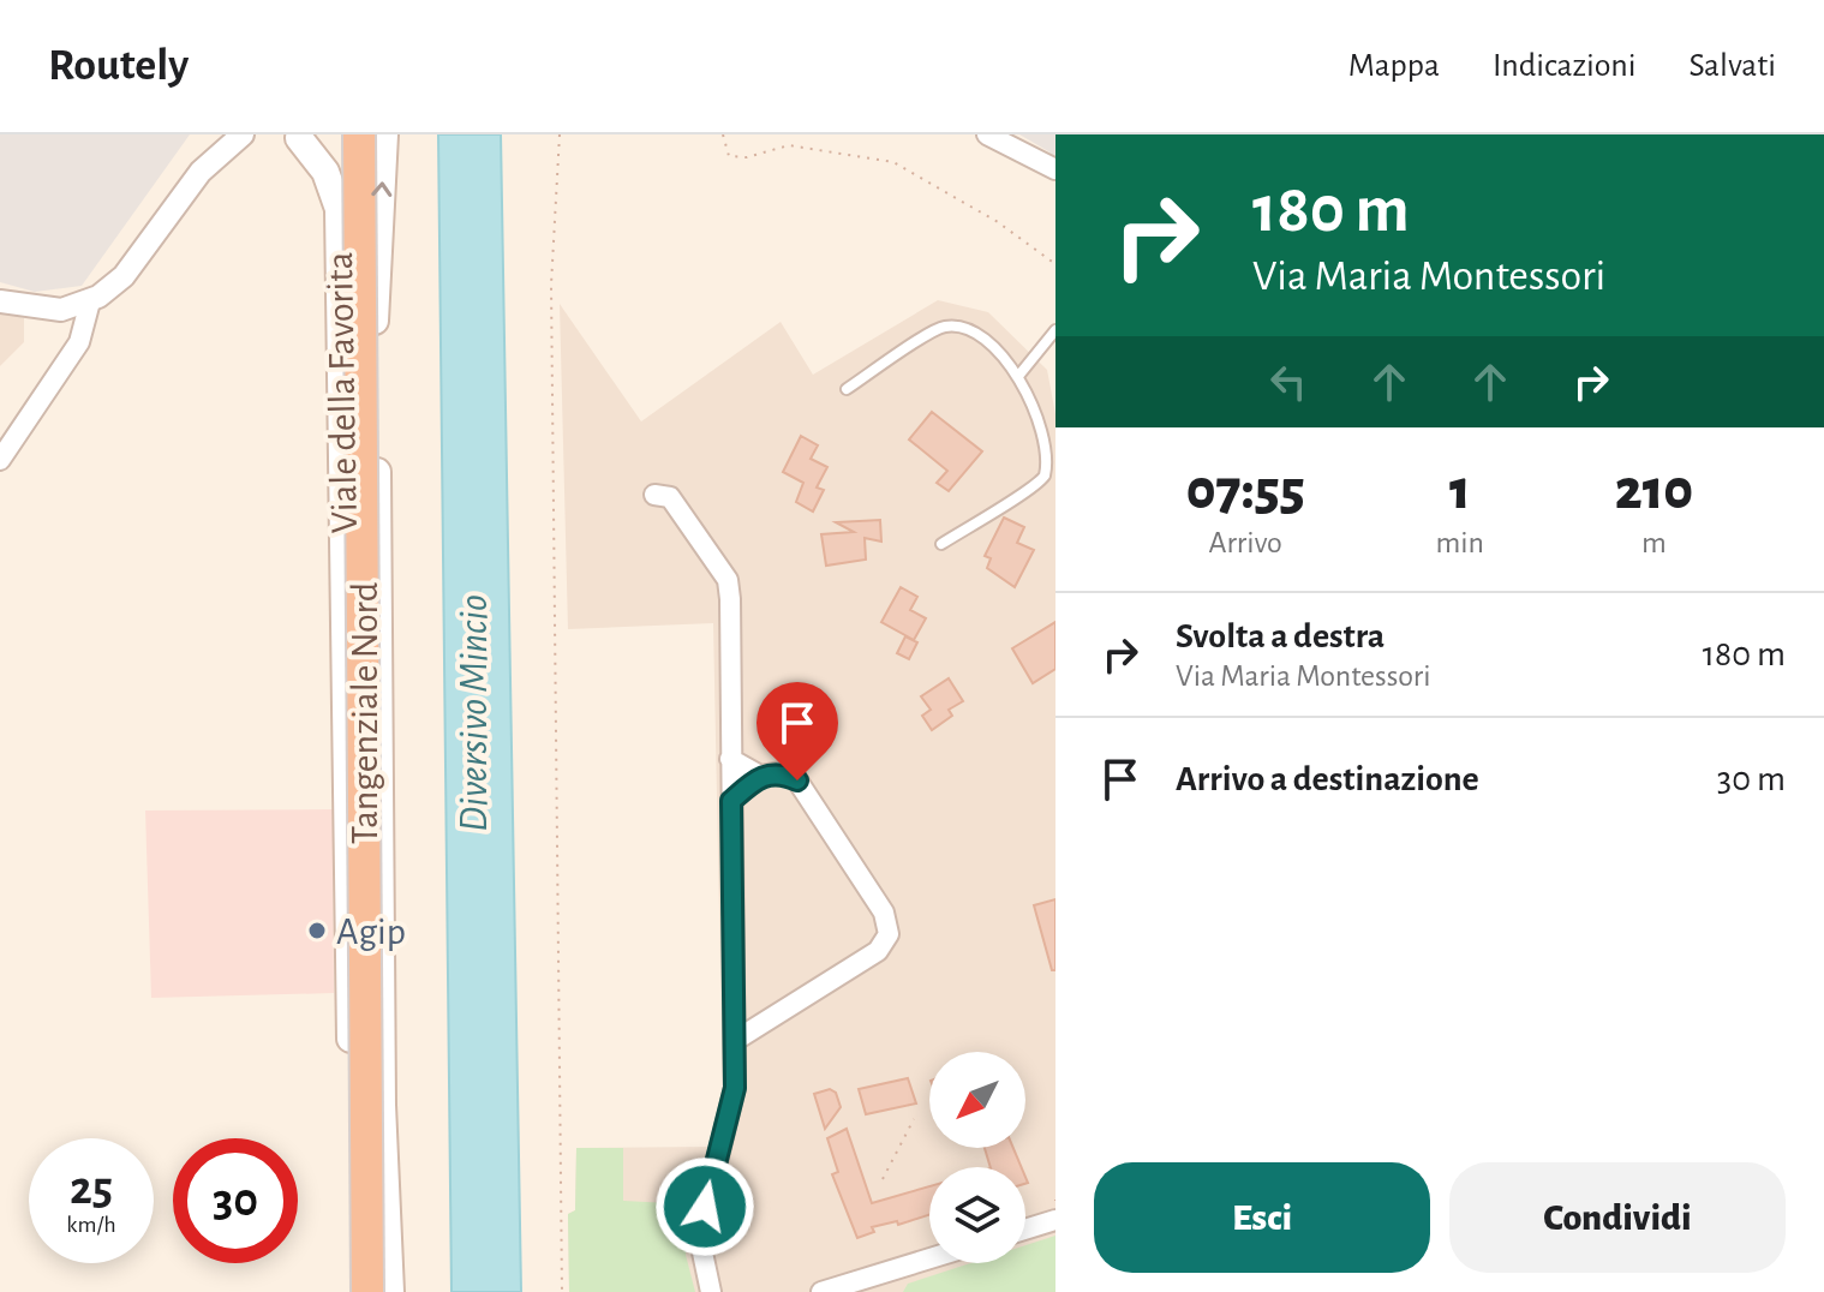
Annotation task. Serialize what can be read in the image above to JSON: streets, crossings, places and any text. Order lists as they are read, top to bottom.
{
  "streets": {
    "highway": ["Tangenziale Nord"],
    "main road": ["Viale della Favorita"]
  },
  "water": ["Diversivo Mincio"],
  "places": ["Agip"],
  "north": "bottom left",
  "page": {
    "header": "Routely",
    "nav": ["Mappa", "Indicazioni", "Salvati"],
    "turn": ["180 m", "Via Maria Montessori"],
    "eta": [
      "07:55",
      "Arrivo",
      "1",
      "min",
      "210",
      "m"
    ],
    "list": [
      {
        "name": "Svolta a destra",
        "note": "Via Maria Montessori",
        "value": "180 m"
      },
      {
        "name": "Arrivo a destinazione",
        "value": "30 m"
      }
    ],
    "speed": "25 km/h",
    "limit": "30",
    "buttons": ["Esci", "Condividi"]
  }
}
